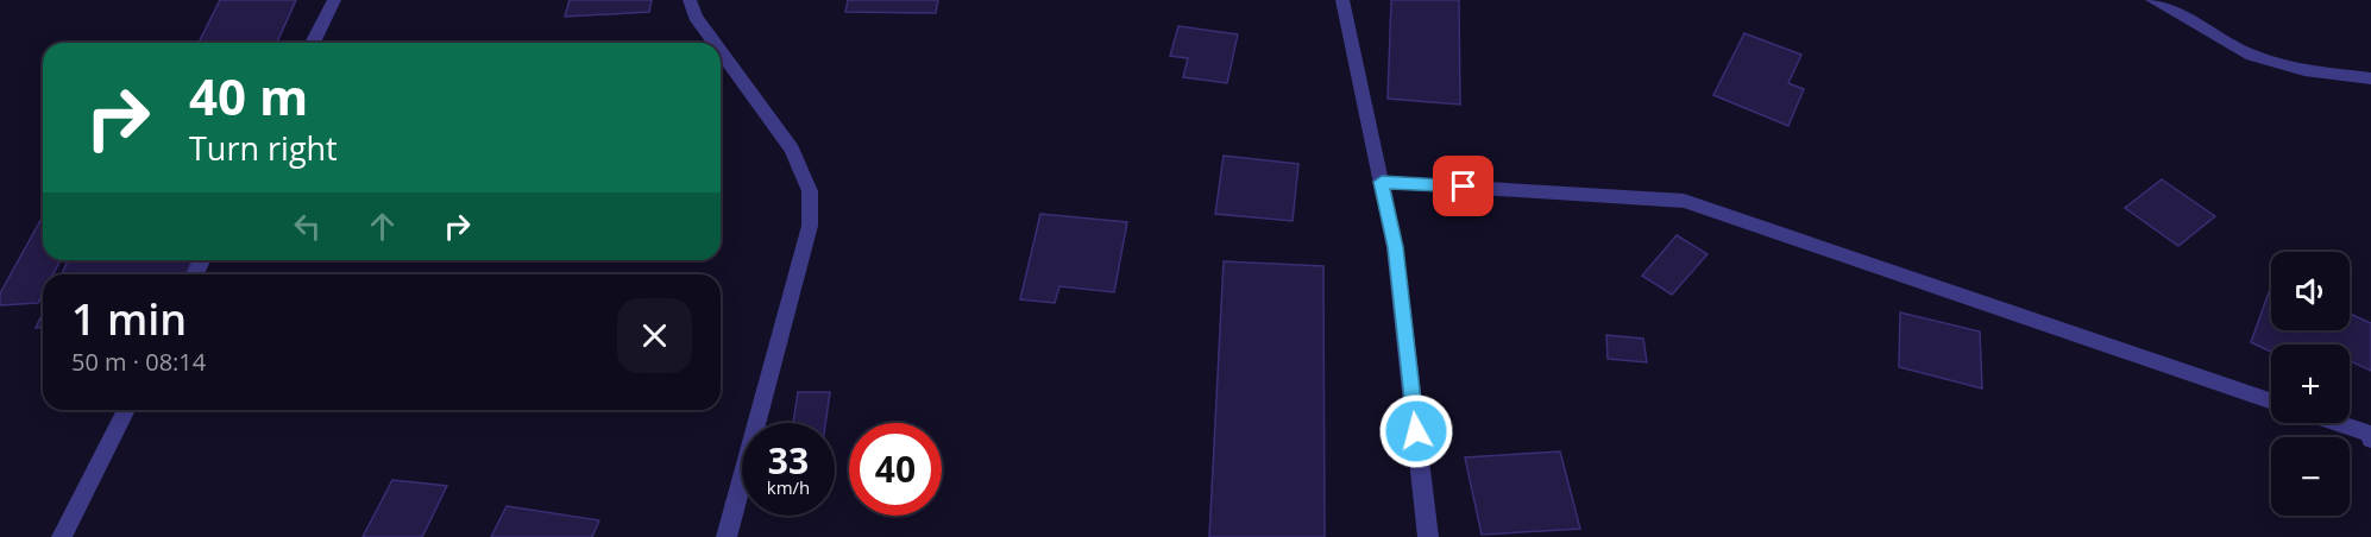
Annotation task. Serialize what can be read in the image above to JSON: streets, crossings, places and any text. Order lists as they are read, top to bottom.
{
  "page": {
    "turn": ["40 m", "Turn right"],
    "map_buttons": ["+", "−"],
    "heading": ["1 min", "50 m · 08:14"],
    "speed": "33 km/h",
    "limit": "40"
  }
}
